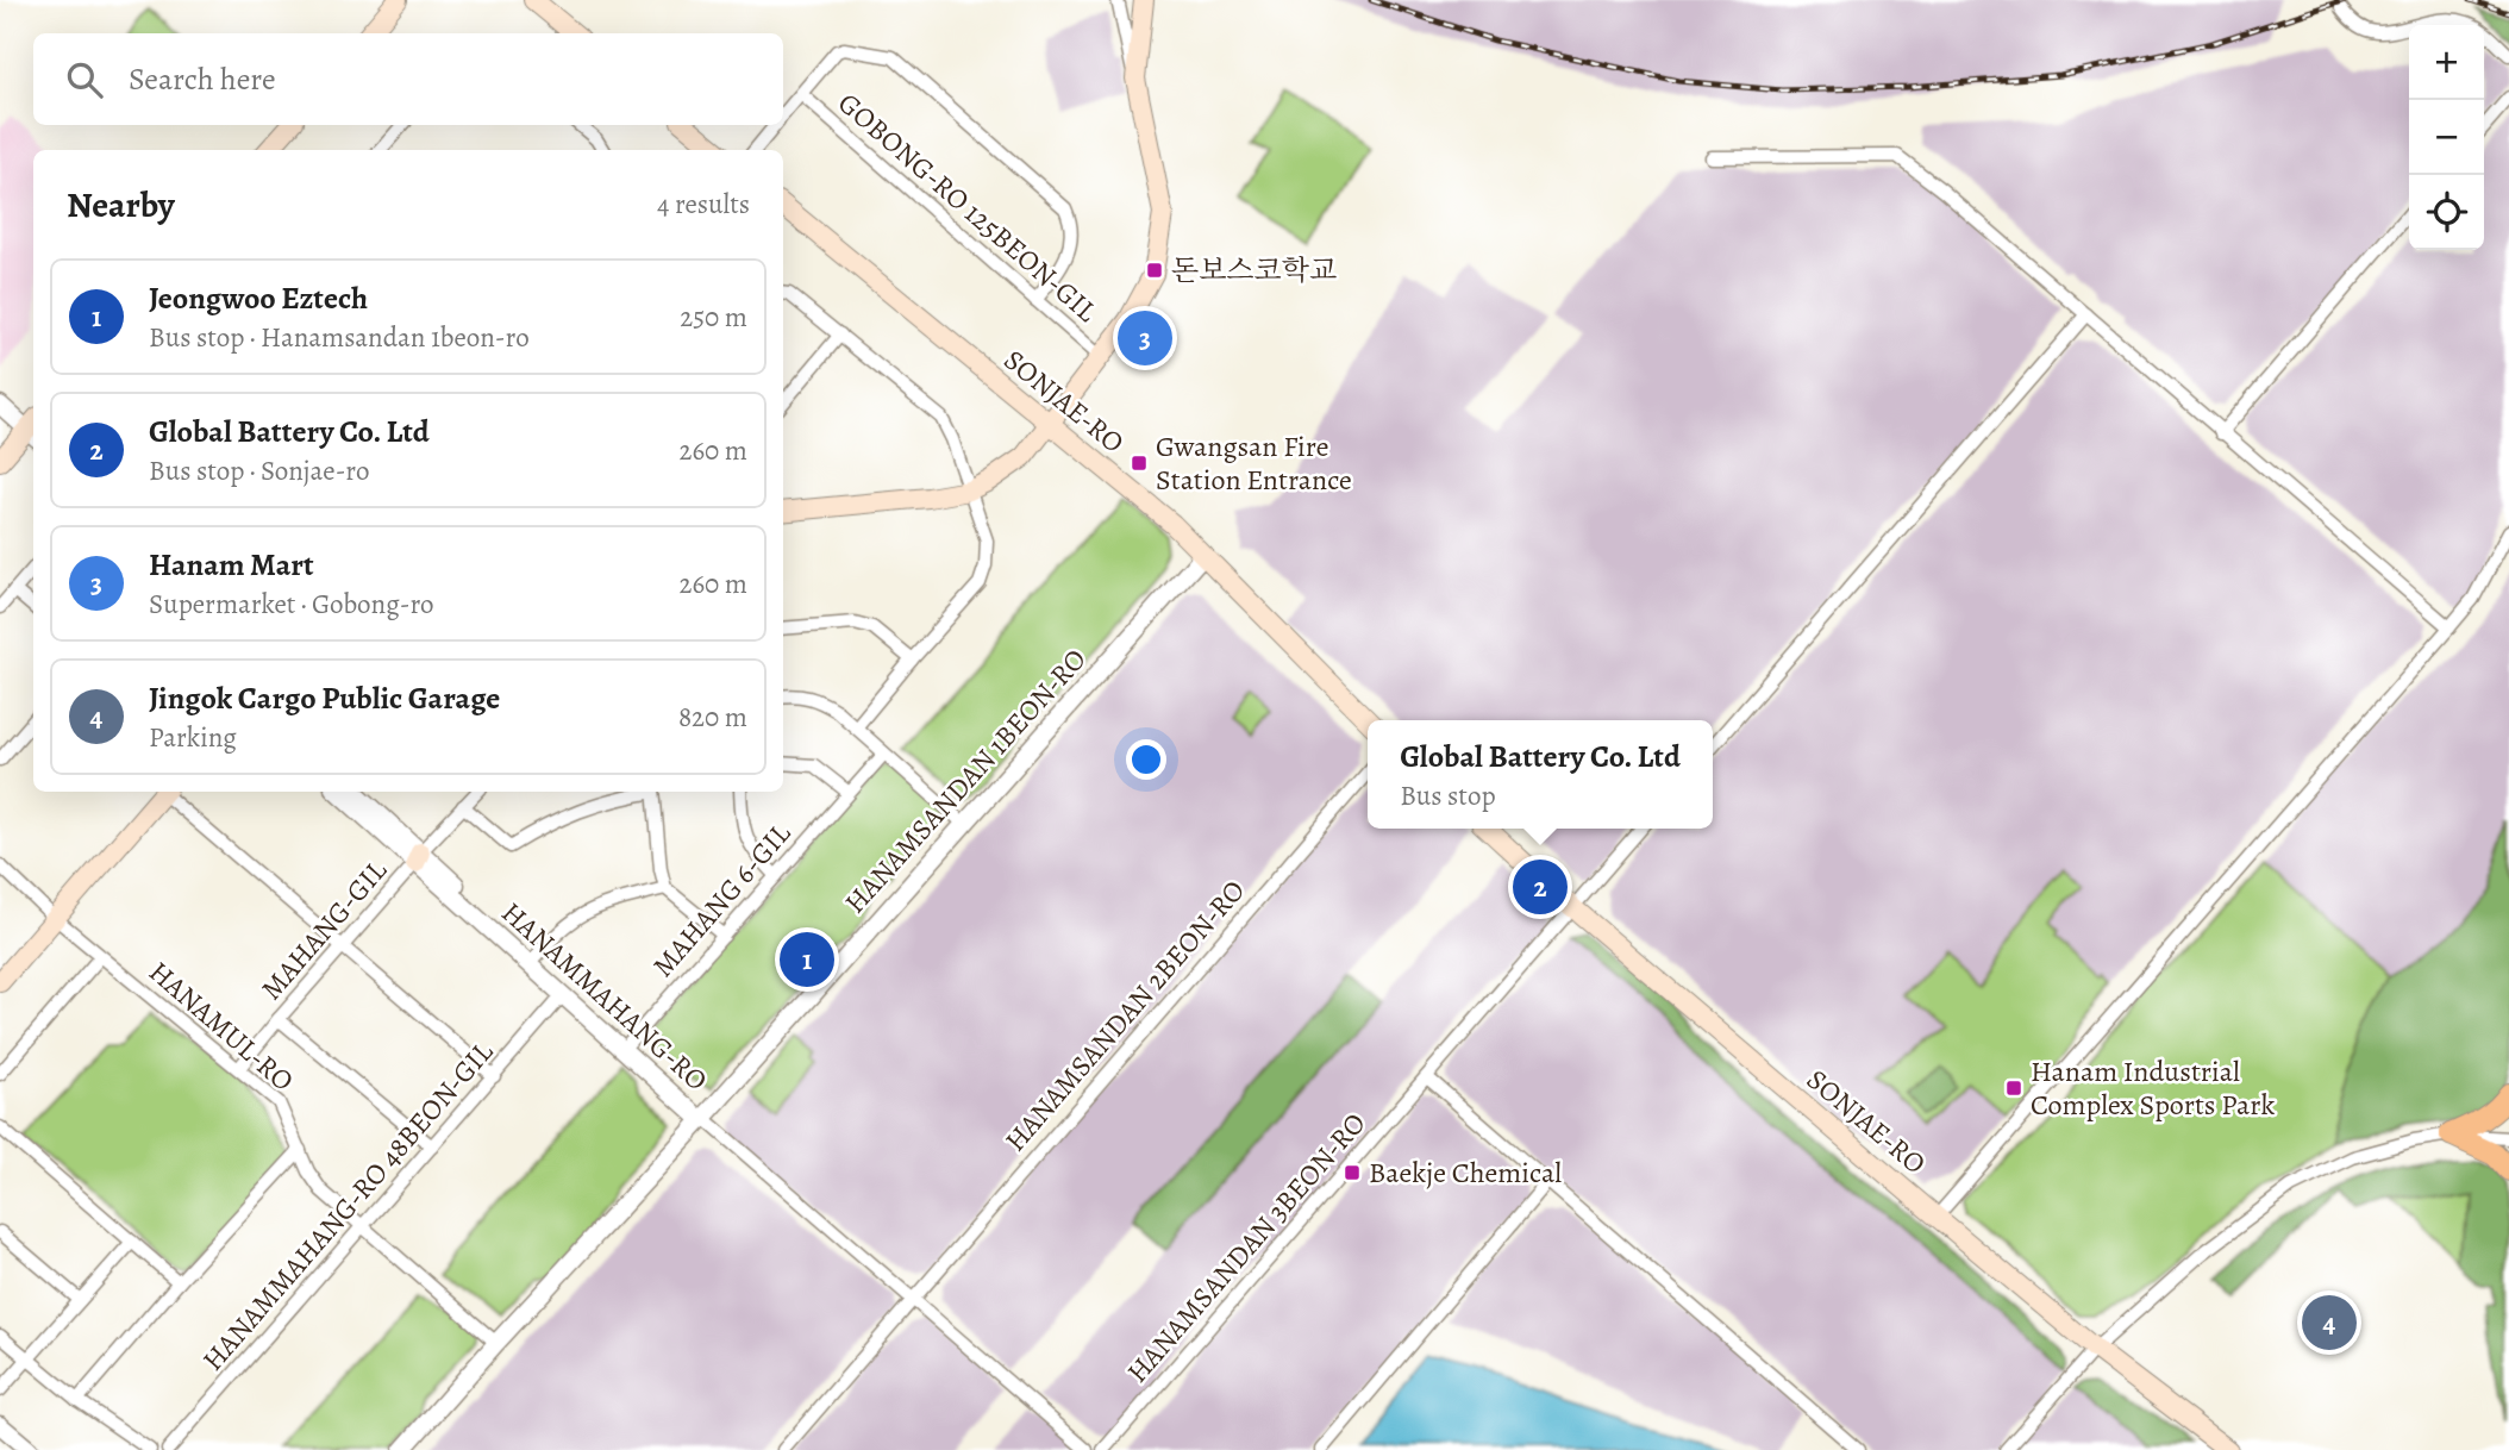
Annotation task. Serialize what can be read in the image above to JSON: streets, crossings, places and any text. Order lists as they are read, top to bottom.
{
  "streets": {
    "main road": ["SONJAE-RO"],
    "street": [
      "GOBONG-RO 125BEON-GIL",
      "HANAMSANDAN 1BEON-RO",
      "MAHANG 6-GIL",
      "MAHANG-GIL",
      "HANAMMAHANG-RO",
      "HANAMSANDAN 2BEON-RO",
      "HANAMUL-RO",
      "HANAMMAHANG-RO 48BEON-GIL",
      "HANAMSANDAN 3BEON-RO"
    ]
  },
  "crossings": [
    ["SONJAE-RO", "HANAMSANDAN 1BEON-RO"],
    ["SONJAE-RO", "HANAMSANDAN 3BEON-RO"],
    ["HANAMSANDAN 1BEON-RO", "HANAMMAHANG-RO"],
    ["HANAMSANDAN 1BEON-RO", "HANAMUL-RO"],
    ["MAHANG 6-GIL", "HANAMMAHANG-RO"],
    ["MAHANG-GIL", "HANAMMAHANG-RO"],
    ["MAHANG-GIL", "HANAMUL-RO"],
    ["HANAMMAHANG-RO", "HANAMMAHANG-RO 48BEON-GIL"],
    ["HANAMUL-RO", "HANAMMAHANG-RO 48BEON-GIL"]
  ],
  "places": {
    "transit": [
      "돈보스코학교",
      "Gwangsan Fire Station Entrance",
      "Hanam Industrial Complex Sports Park",
      "Baekje Chemical"
    ]
  },
  "page": {
    "map_buttons": ["+", "−"],
    "search": "Search here",
    "heading": ["Nearby", "4 results"],
    "list": [
      {
        "mark": "1",
        "name": "Jeongwoo Eztech",
        "note": "Bus stop · Hanamsandan 1beon-ro",
        "value": "250 m"
      },
      {
        "mark": "2",
        "name": "Global Battery Co. Ltd",
        "note": "Bus stop · Sonjae-ro",
        "value": "260 m"
      },
      {
        "mark": "3",
        "name": "Hanam Mart",
        "note": "Supermarket · Gobong-ro",
        "value": "260 m"
      },
      {
        "mark": "4",
        "name": "Jingok Cargo Public Garage",
        "note": "Parking",
        "value": "820 m"
      }
    ],
    "pins": [
      "3",
      "2",
      "1",
      "4"
    ],
    "popup": ["Global Battery Co. Ltd", "Bus stop"]
  }
}
